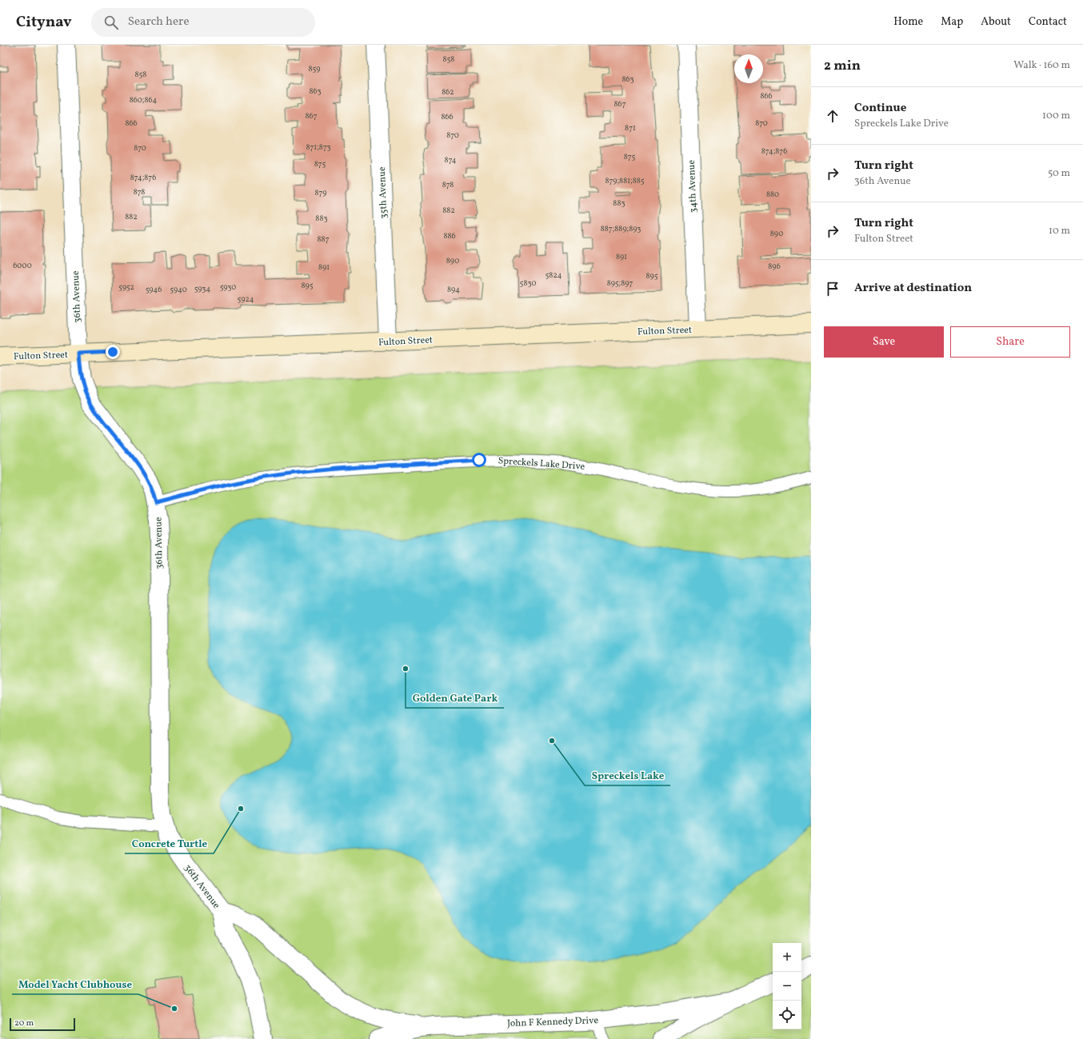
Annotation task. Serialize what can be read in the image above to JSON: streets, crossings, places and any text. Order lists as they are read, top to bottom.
{
  "streets": {
    "main road": ["Fulton Street"],
    "street": [
      "34th Avenue",
      "35th Avenue",
      "36th Avenue",
      "John F Kennedy Drive"
    ],
    "lane": ["Spreckels Lake Drive"]
  },
  "crossings": [
    ["34th Avenue", "Fulton Street"],
    ["35th Avenue", "Fulton Street"],
    ["36th Avenue", "Fulton Street"],
    ["36th Avenue", "Spreckels Lake Drive"],
    ["36th Avenue", "John F Kennedy Drive"]
  ],
  "places": [
    "Golden Gate Park",
    "Spreckels Lake",
    "Concrete Turtle",
    "Model Yacht Clubhouse"
  ],
  "house_numbers": [
    "858",
    "859",
    "858",
    "863",
    "863",
    "862",
    "866",
    "860;864",
    "867",
    "867",
    "866",
    "866",
    "870",
    "871",
    "870",
    "871;873",
    "870",
    "874;876",
    "875",
    "874",
    "875",
    "874;876",
    "879;881;885",
    "878",
    "878",
    "879",
    "880",
    "883",
    "882",
    "882",
    "883",
    "887;889;893",
    "890",
    "886",
    "887",
    "891",
    "890",
    "6000",
    "896",
    "891",
    "5824",
    "895",
    "5830",
    "895;897",
    "895",
    "5952",
    "5930",
    "5934",
    "5946",
    "5940",
    "894",
    "5924"
  ],
  "scale_bar": "20 m",
  "north": "top",
  "page": {
    "header": "Citynav",
    "search": "Search here",
    "nav": [
      "Home",
      "Map",
      "About",
      "Contact"
    ],
    "heading": ["2 min", "Walk · 160 m"],
    "list": [
      ["Continue", "Spreckels Lake Drive", "100 m"],
      ["Turn right", "36th Avenue", "50 m"],
      ["Turn right", "Fulton Street", "10 m"],
      "Arrive at destination"
    ],
    "buttons": ["Save", "Share"],
    "map_buttons": ["+", "−"],
    "scale": "20 m"
  }
}
